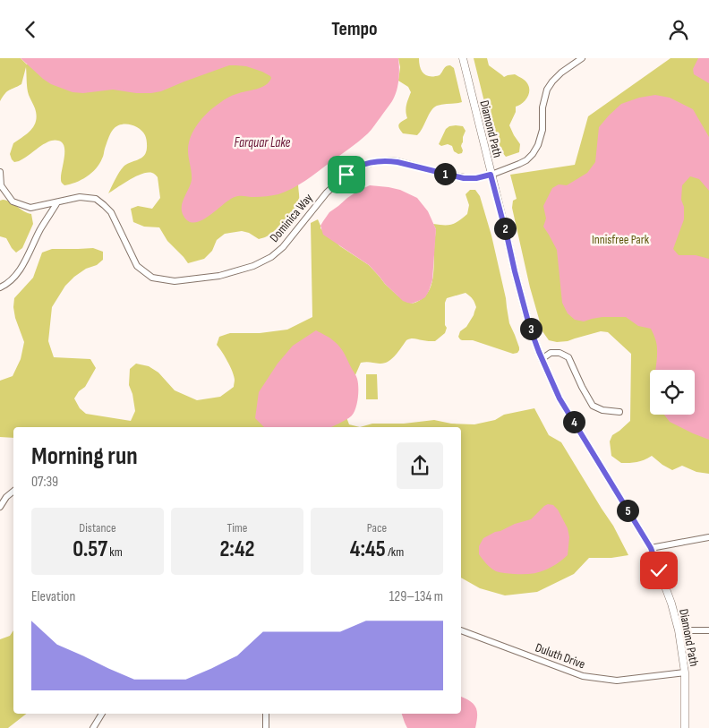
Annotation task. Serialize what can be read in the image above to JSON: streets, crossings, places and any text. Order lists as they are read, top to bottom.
{
  "streets": {
    "street": ["Diamond Path", "Dominica Way", "Duluth Drive"]
  },
  "crossings": [
    ["Diamond Path", "Dominica Way"],
    ["Diamond Path", "Duluth Drive"]
  ],
  "water": ["Farquar Lake"],
  "parks": ["Innisfree Park"],
  "page": {
    "header": "Tempo",
    "pins": [
      "1",
      "2",
      "3",
      "4",
      "5"
    ],
    "heading": ["Morning run", "07:39"],
    "stats": [
      ["Distance", "0.57 km"],
      ["Time", "2:42"],
      ["Pace", "4:45 /km"]
    ],
    "chart": ["Elevation", "129–134 m"]
  }
}
